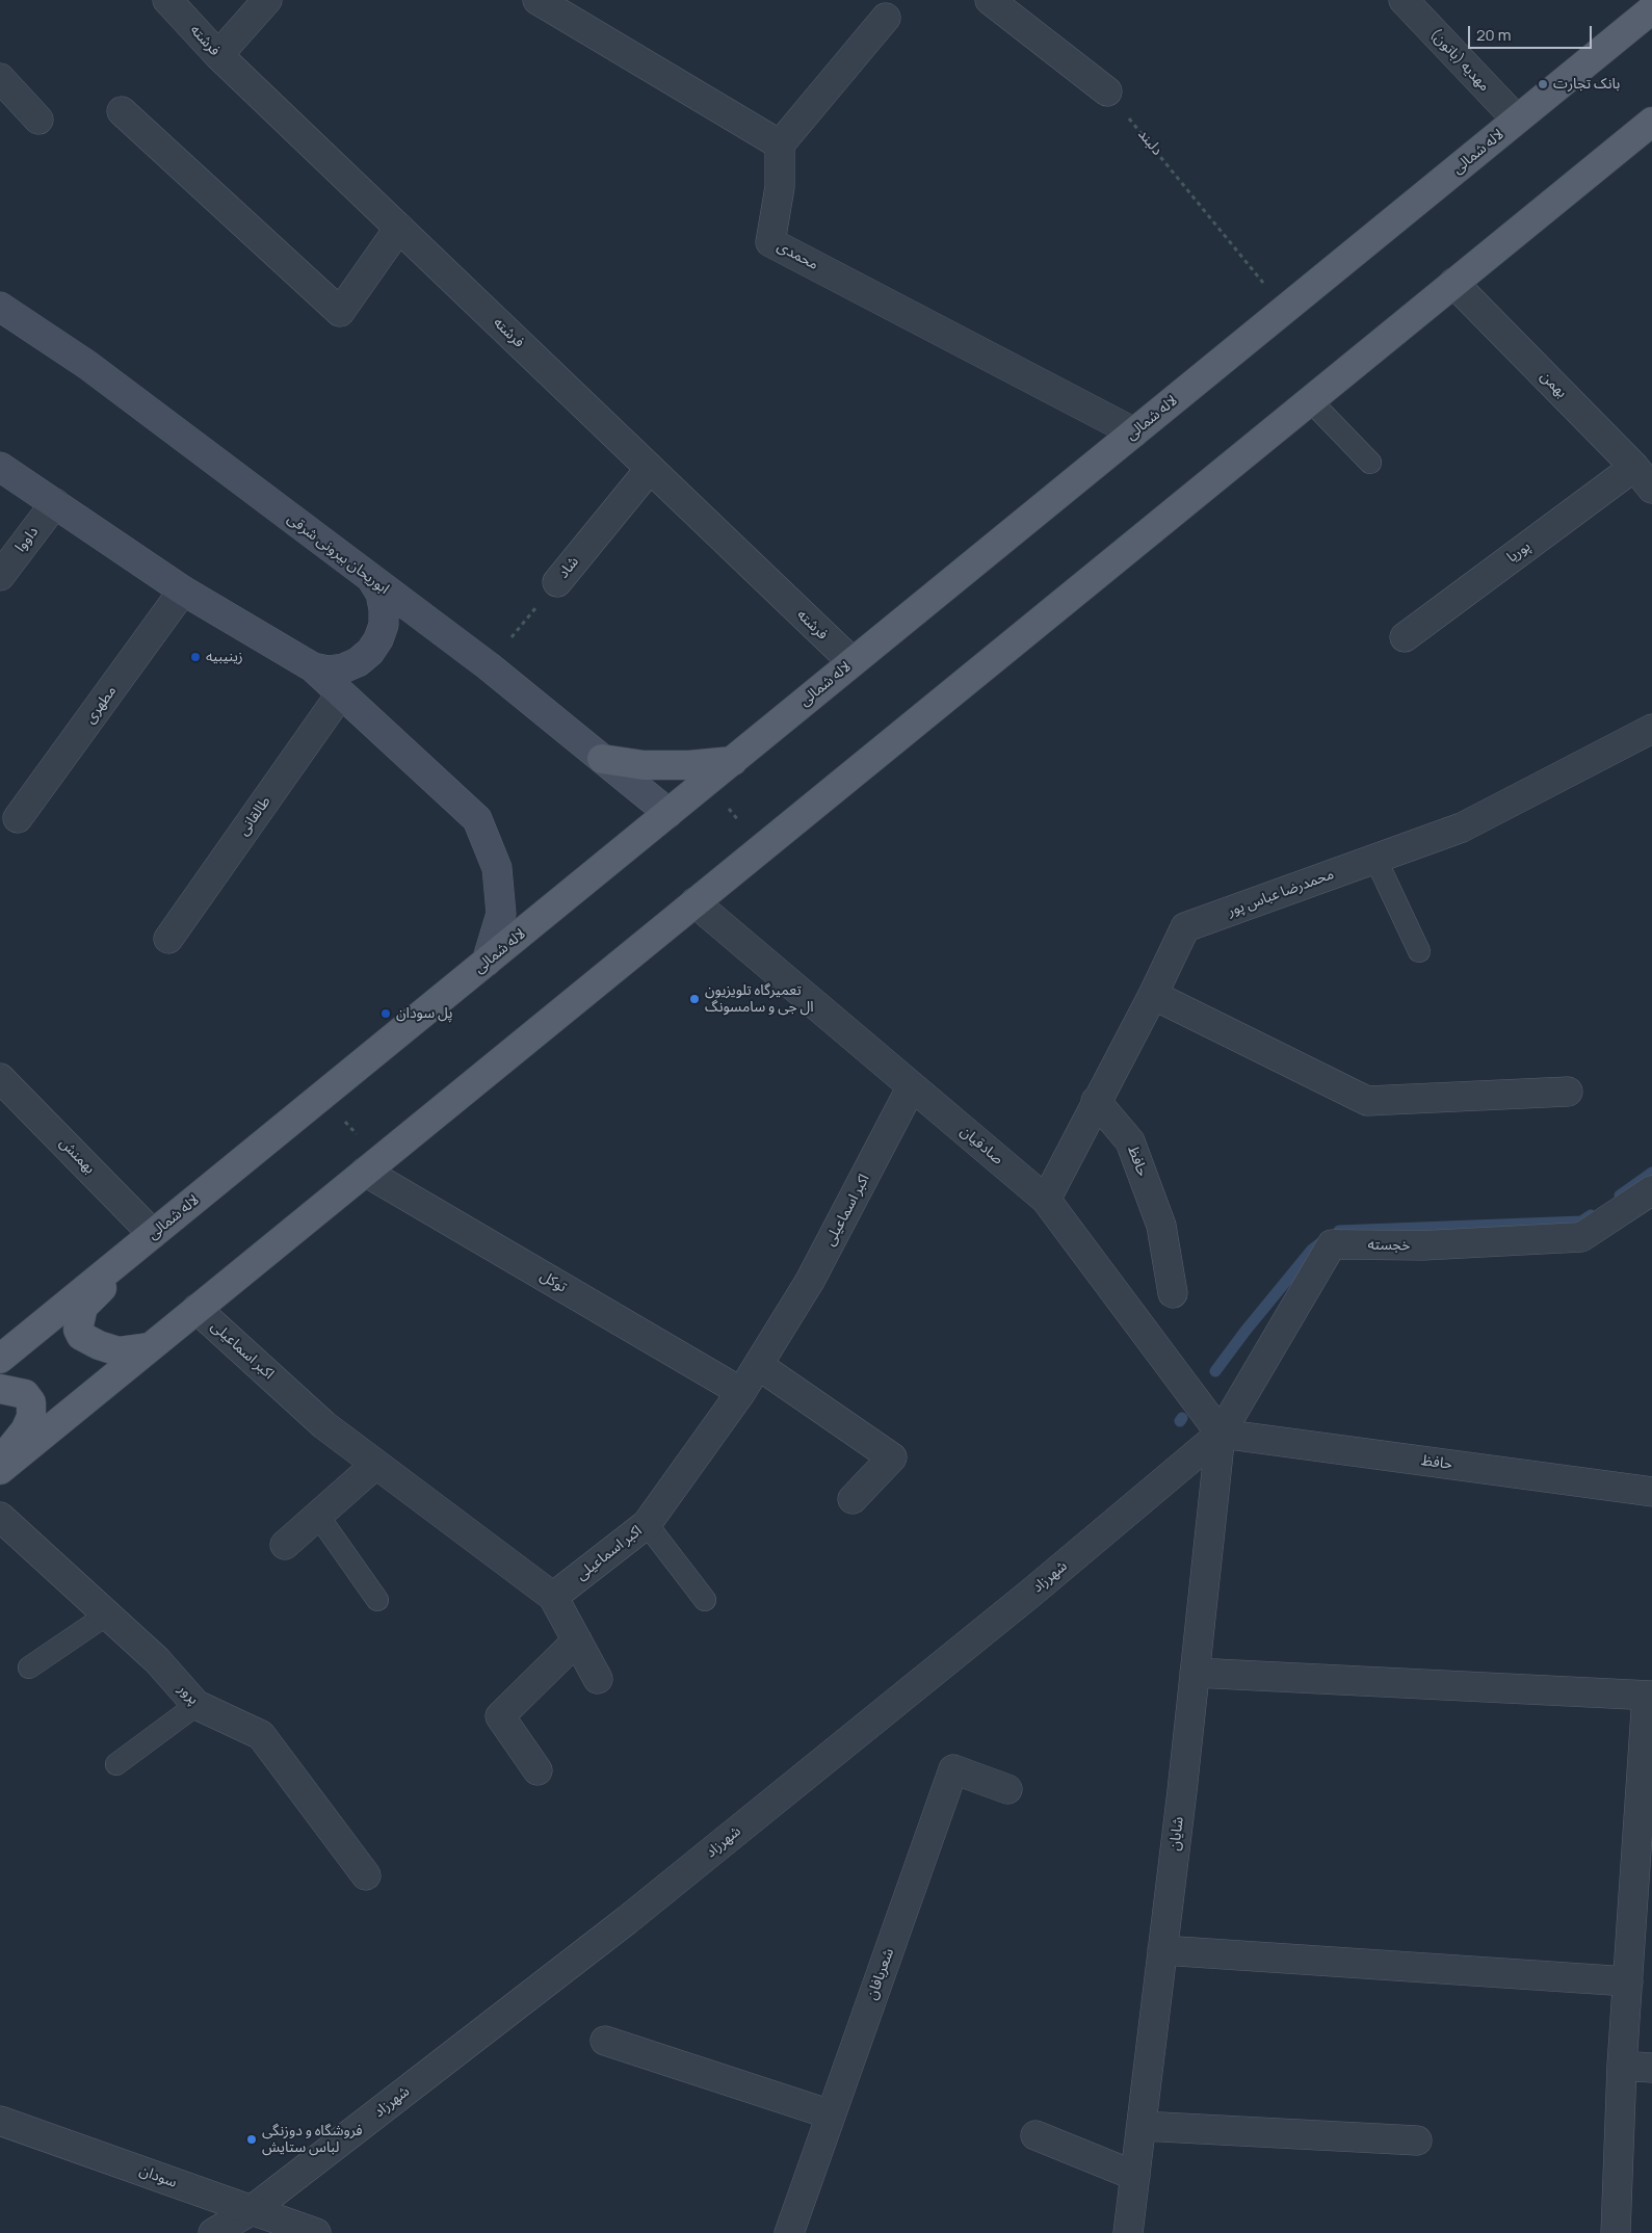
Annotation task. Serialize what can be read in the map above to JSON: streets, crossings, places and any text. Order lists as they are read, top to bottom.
{
  "streets": {
    "main road": ["لاله شمالی", "ابوریحان بیرونی شرقی"],
    "street": [
      "فرشته",
      "مهدیه (باتون)",
      "محمدی",
      "بهمن",
      "داووا",
      "پوریا",
      "شاد",
      "مطهری",
      "طالقانی",
      "محمدرضا عباس پور",
      "صادقیان",
      "بهمنش",
      "حافظ",
      "اکبر اسماعیلی",
      "خجسته",
      "توکل",
      "شهرزاد",
      "پرور",
      "شایان",
      "شعربافان",
      "سودان"
    ],
    "path": ["دلبند"]
  },
  "crossings": [
    ["فرشته", "لاله شمالی"],
    ["فرشته", "شاد"],
    ["مهدیه (باتون)", "لاله شمالی"],
    ["دلبند", "لاله شمالی"],
    ["لاله شمالی", "محمدی"],
    ["لاله شمالی", "ابوریحان بیرونی شرقی"],
    ["لاله شمالی", "بهمنش"],
    ["بهمن", "پوریا"],
    ["ابوریحان بیرونی شرقی", "شاد"],
    ["محمدرضا عباس پور", "صادقیان"],
    ["محمدرضا عباس پور", "حافظ"],
    ["صادقیان", "حافظ"],
    ["صادقیان", "اکبر اسماعیلی"],
    ["صادقیان", "خجسته"],
    ["صادقیان", "شهرزاد"],
    ["صادقیان", "شایان"],
    ["حافظ", "خجسته"],
    ["حافظ", "شهرزاد"],
    ["حافظ", "شایان"],
    ["اکبر اسماعیلی", "توکل"],
    ["خجسته", "شهرزاد"],
    ["خجسته", "شایان"],
    ["شهرزاد", "شایان"],
    ["شهرزاد", "سودان"]
  ],
  "places": [
    "بانک تجارت",
    "زینیبیه",
    "تعمیرگاه تلویزیون ال جی و سامسونگ",
    "پل سودان",
    "فروشگاه و دوزنگی لباس ستایش"
  ],
  "scale_bar": "20 m"
}
